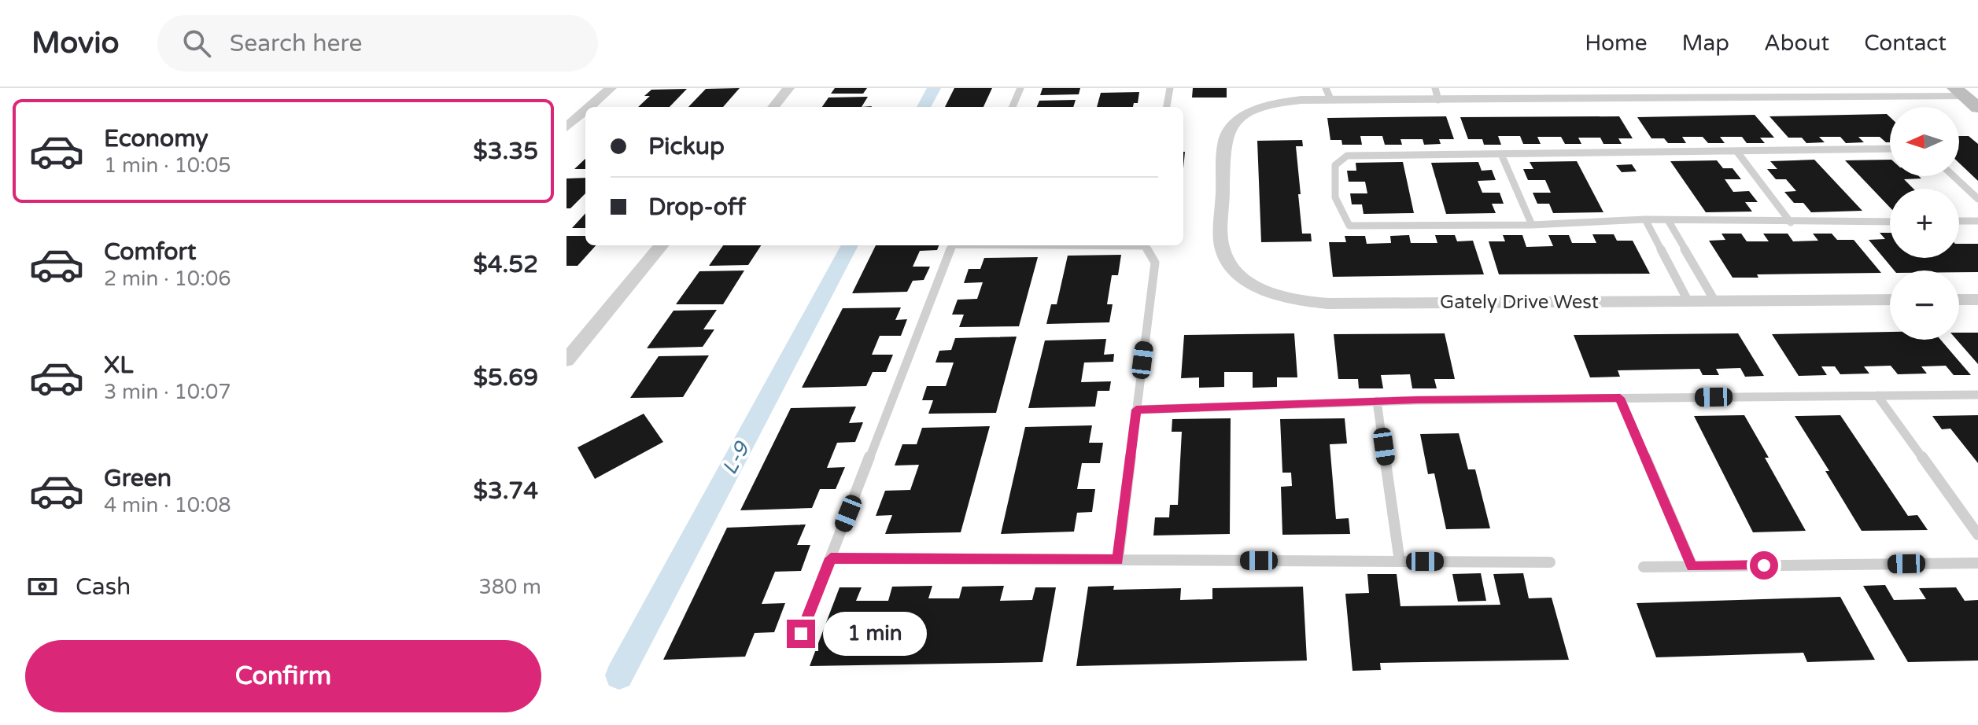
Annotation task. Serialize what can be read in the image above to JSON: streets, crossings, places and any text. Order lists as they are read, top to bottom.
{
  "streets": {
    "street": ["Gately Drive West"]
  },
  "water": ["L-9"],
  "north": "left",
  "page": {
    "header": "Movio",
    "search": "Search here",
    "nav": [
      "Home",
      "Map",
      "About",
      "Contact"
    ],
    "list": [
      {
        "name": "Economy",
        "note": "1 min · 10:05",
        "value": "$3.35"
      },
      {
        "name": "Comfort",
        "note": "2 min · 10:06",
        "value": "$4.52"
      },
      {
        "name": "XL",
        "note": "3 min · 10:07",
        "value": "$5.69"
      },
      {
        "name": "Green",
        "note": "4 min · 10:08",
        "value": "$3.74"
      }
    ],
    "map_buttons": ["+", "−"],
    "banner": ["Pickup", "Drop-off"],
    "pay": ["Cash", "380 m"],
    "bubble": "1 min",
    "buttons": "Confirm"
  }
}
